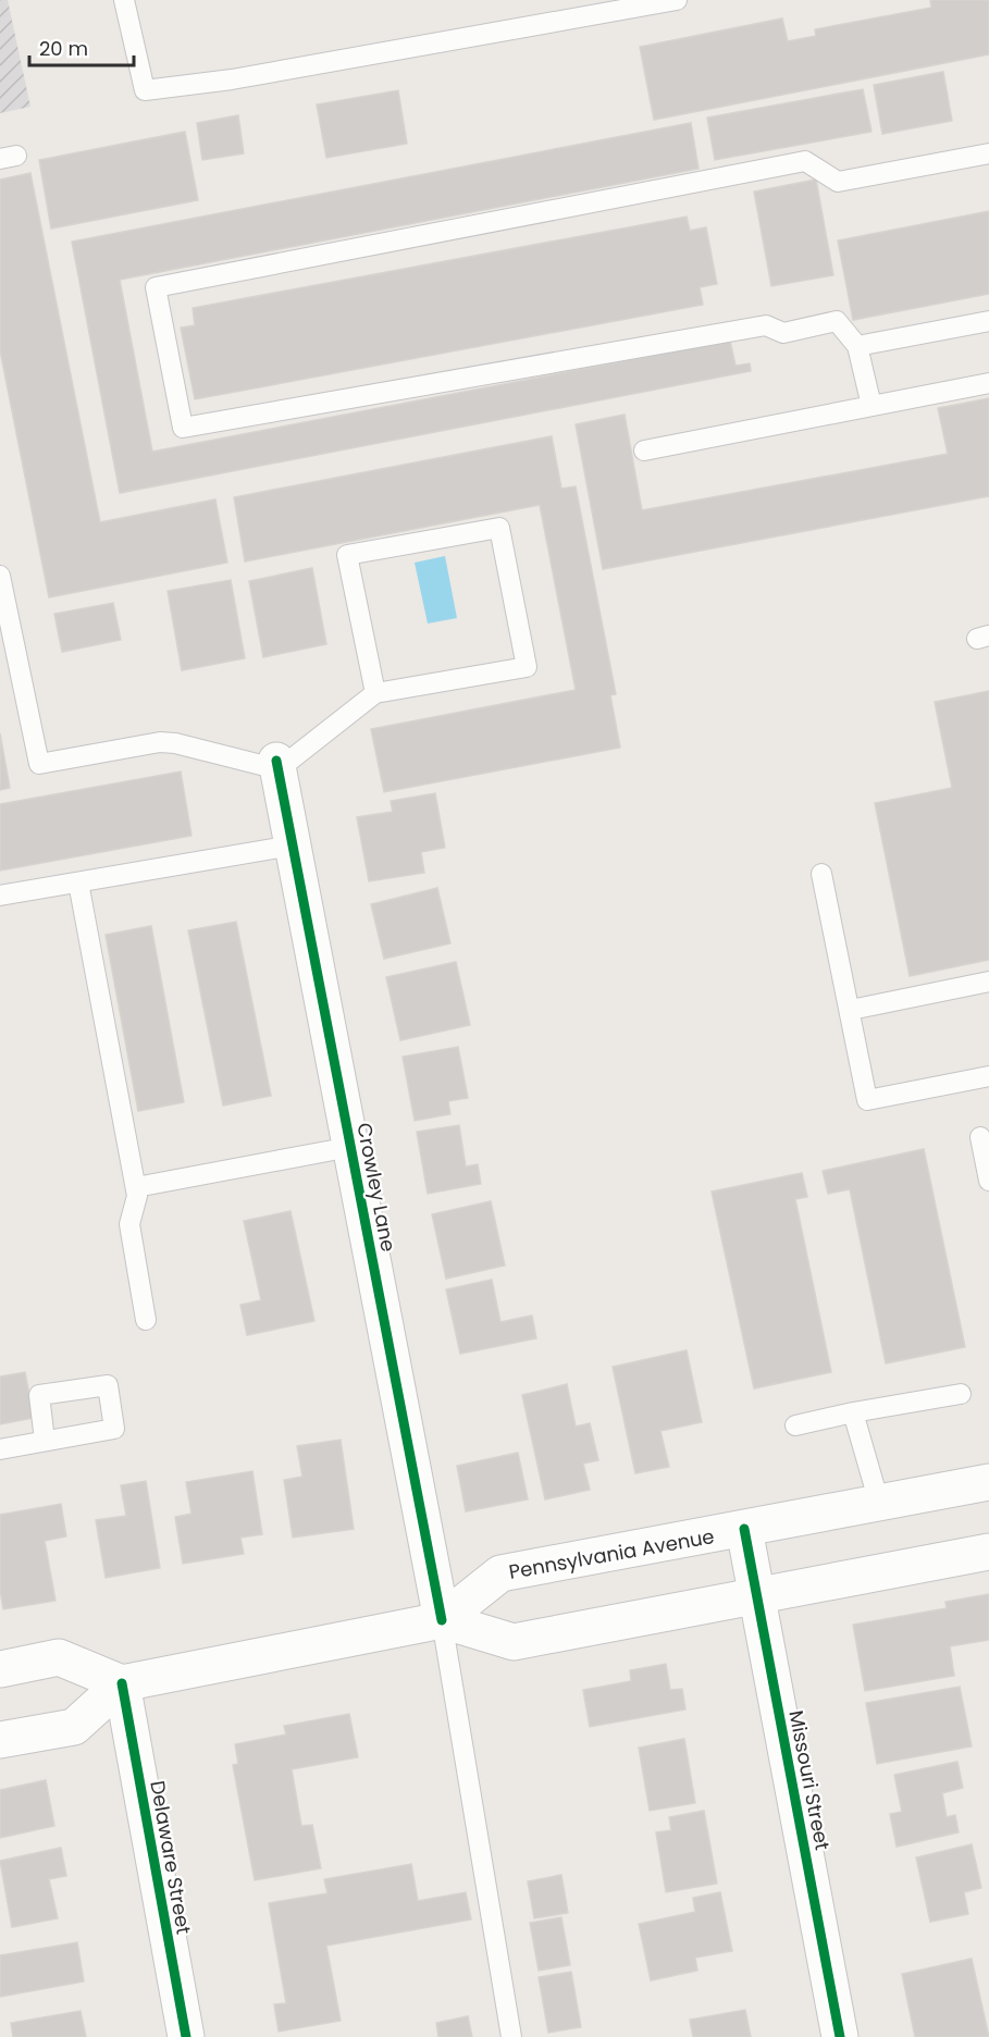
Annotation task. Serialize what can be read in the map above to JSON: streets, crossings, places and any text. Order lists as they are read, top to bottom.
{
  "streets": {
    "street": [
      "Crowley Lane",
      "Pennsylvania Avenue",
      "Missouri Street",
      "Delaware Street"
    ]
  },
  "crossings": [
    ["Crowley Lane", "Pennsylvania Avenue"],
    ["Pennsylvania Avenue", "Missouri Street"],
    ["Pennsylvania Avenue", "Delaware Street"]
  ],
  "scale_bar": "20 m"
}
